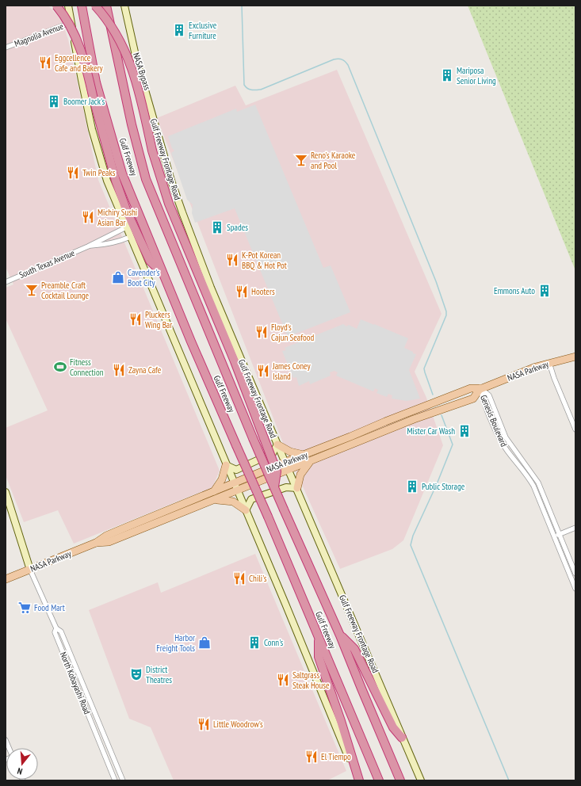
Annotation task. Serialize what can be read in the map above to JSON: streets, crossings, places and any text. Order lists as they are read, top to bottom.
{
  "streets": {
    "highway": ["NASA Bypass", "Gulf Freeway"],
    "main road": ["Gulf Freeway Frontage Road", "NASA Parkway"],
    "street": [
      "Magnolia Avenue",
      "South Texas Avenue",
      "Genesis Boulevard",
      "North Kobayashi Road"
    ]
  },
  "crossings": [
    ["NASA Bypass", "Gulf Freeway"],
    ["Gulf Freeway Frontage Road", "NASA Parkway"],
    ["NASA Parkway", "Genesis Boulevard"],
    ["NASA Parkway", "North Kobayashi Road"]
  ],
  "places": {
    "building": [
      "Exclusive Furniture",
      "Mariposa Senior Living",
      "Boomer Jack's",
      "Spades",
      "Emmons Auto",
      "Mister Car Wash",
      "Public Storage",
      "Conn's"
    ],
    "restaurant": [
      "Eggcellence Cafe and Bakery",
      "Twin Peaks",
      "Michiry Sushi Asian Bar",
      "K-Pot Korean BBQ & Hot Pot",
      "Hooters",
      "Pluckers Wing Bar",
      "Floyd's Cajun Seafood",
      "Zayna Cafe",
      "James Coney Island",
      "Chili's",
      "Saltgrass Steak House",
      "Little Woodrow's",
      "El Tiempo"
    ],
    "bar": ["Reno's Karaoke and Pool", "Preamble Craft Cocktail Lounge"],
    "shop": ["Cavender's Boot City", "Harbor Freight Tools"],
    "sports": ["Fitness Connection"],
    "supermarket": ["Food Mart"],
    "theatre": ["District Theatres"]
  },
  "north": "bottom"
}
